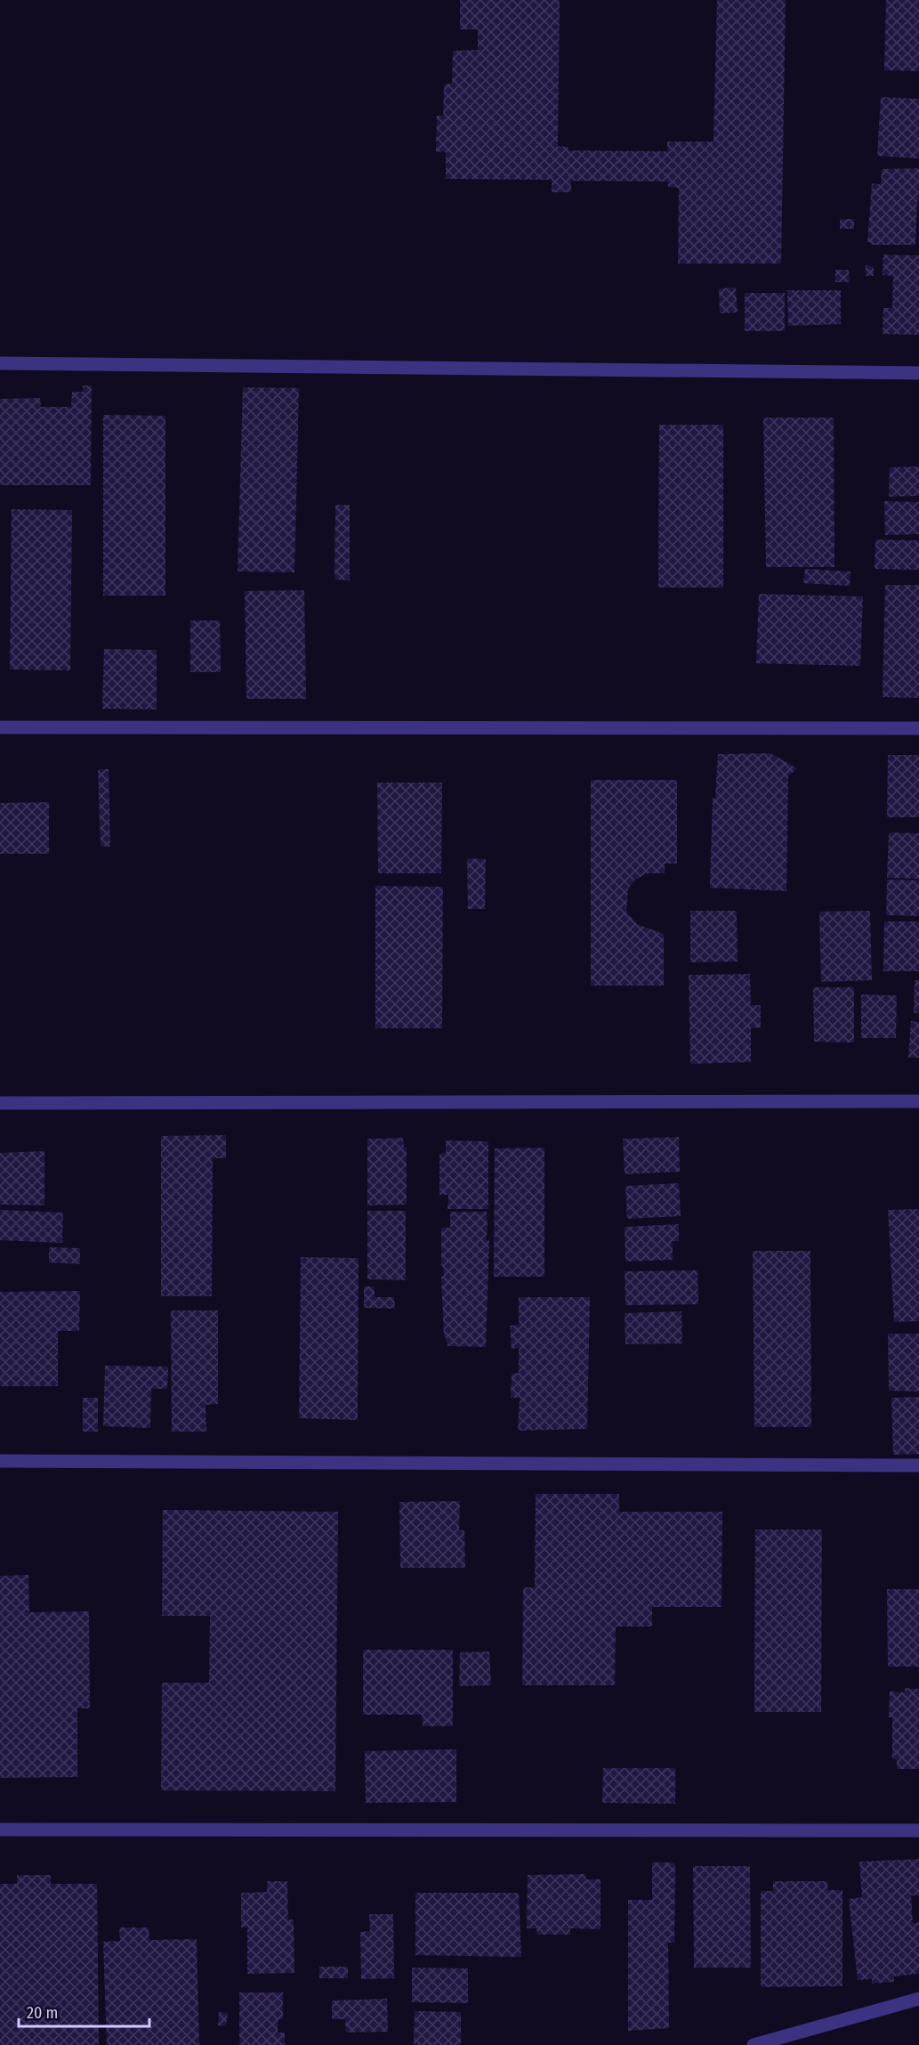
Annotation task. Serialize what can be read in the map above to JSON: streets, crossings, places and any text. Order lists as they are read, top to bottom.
{
  "scale_bar": "20 m"
}
